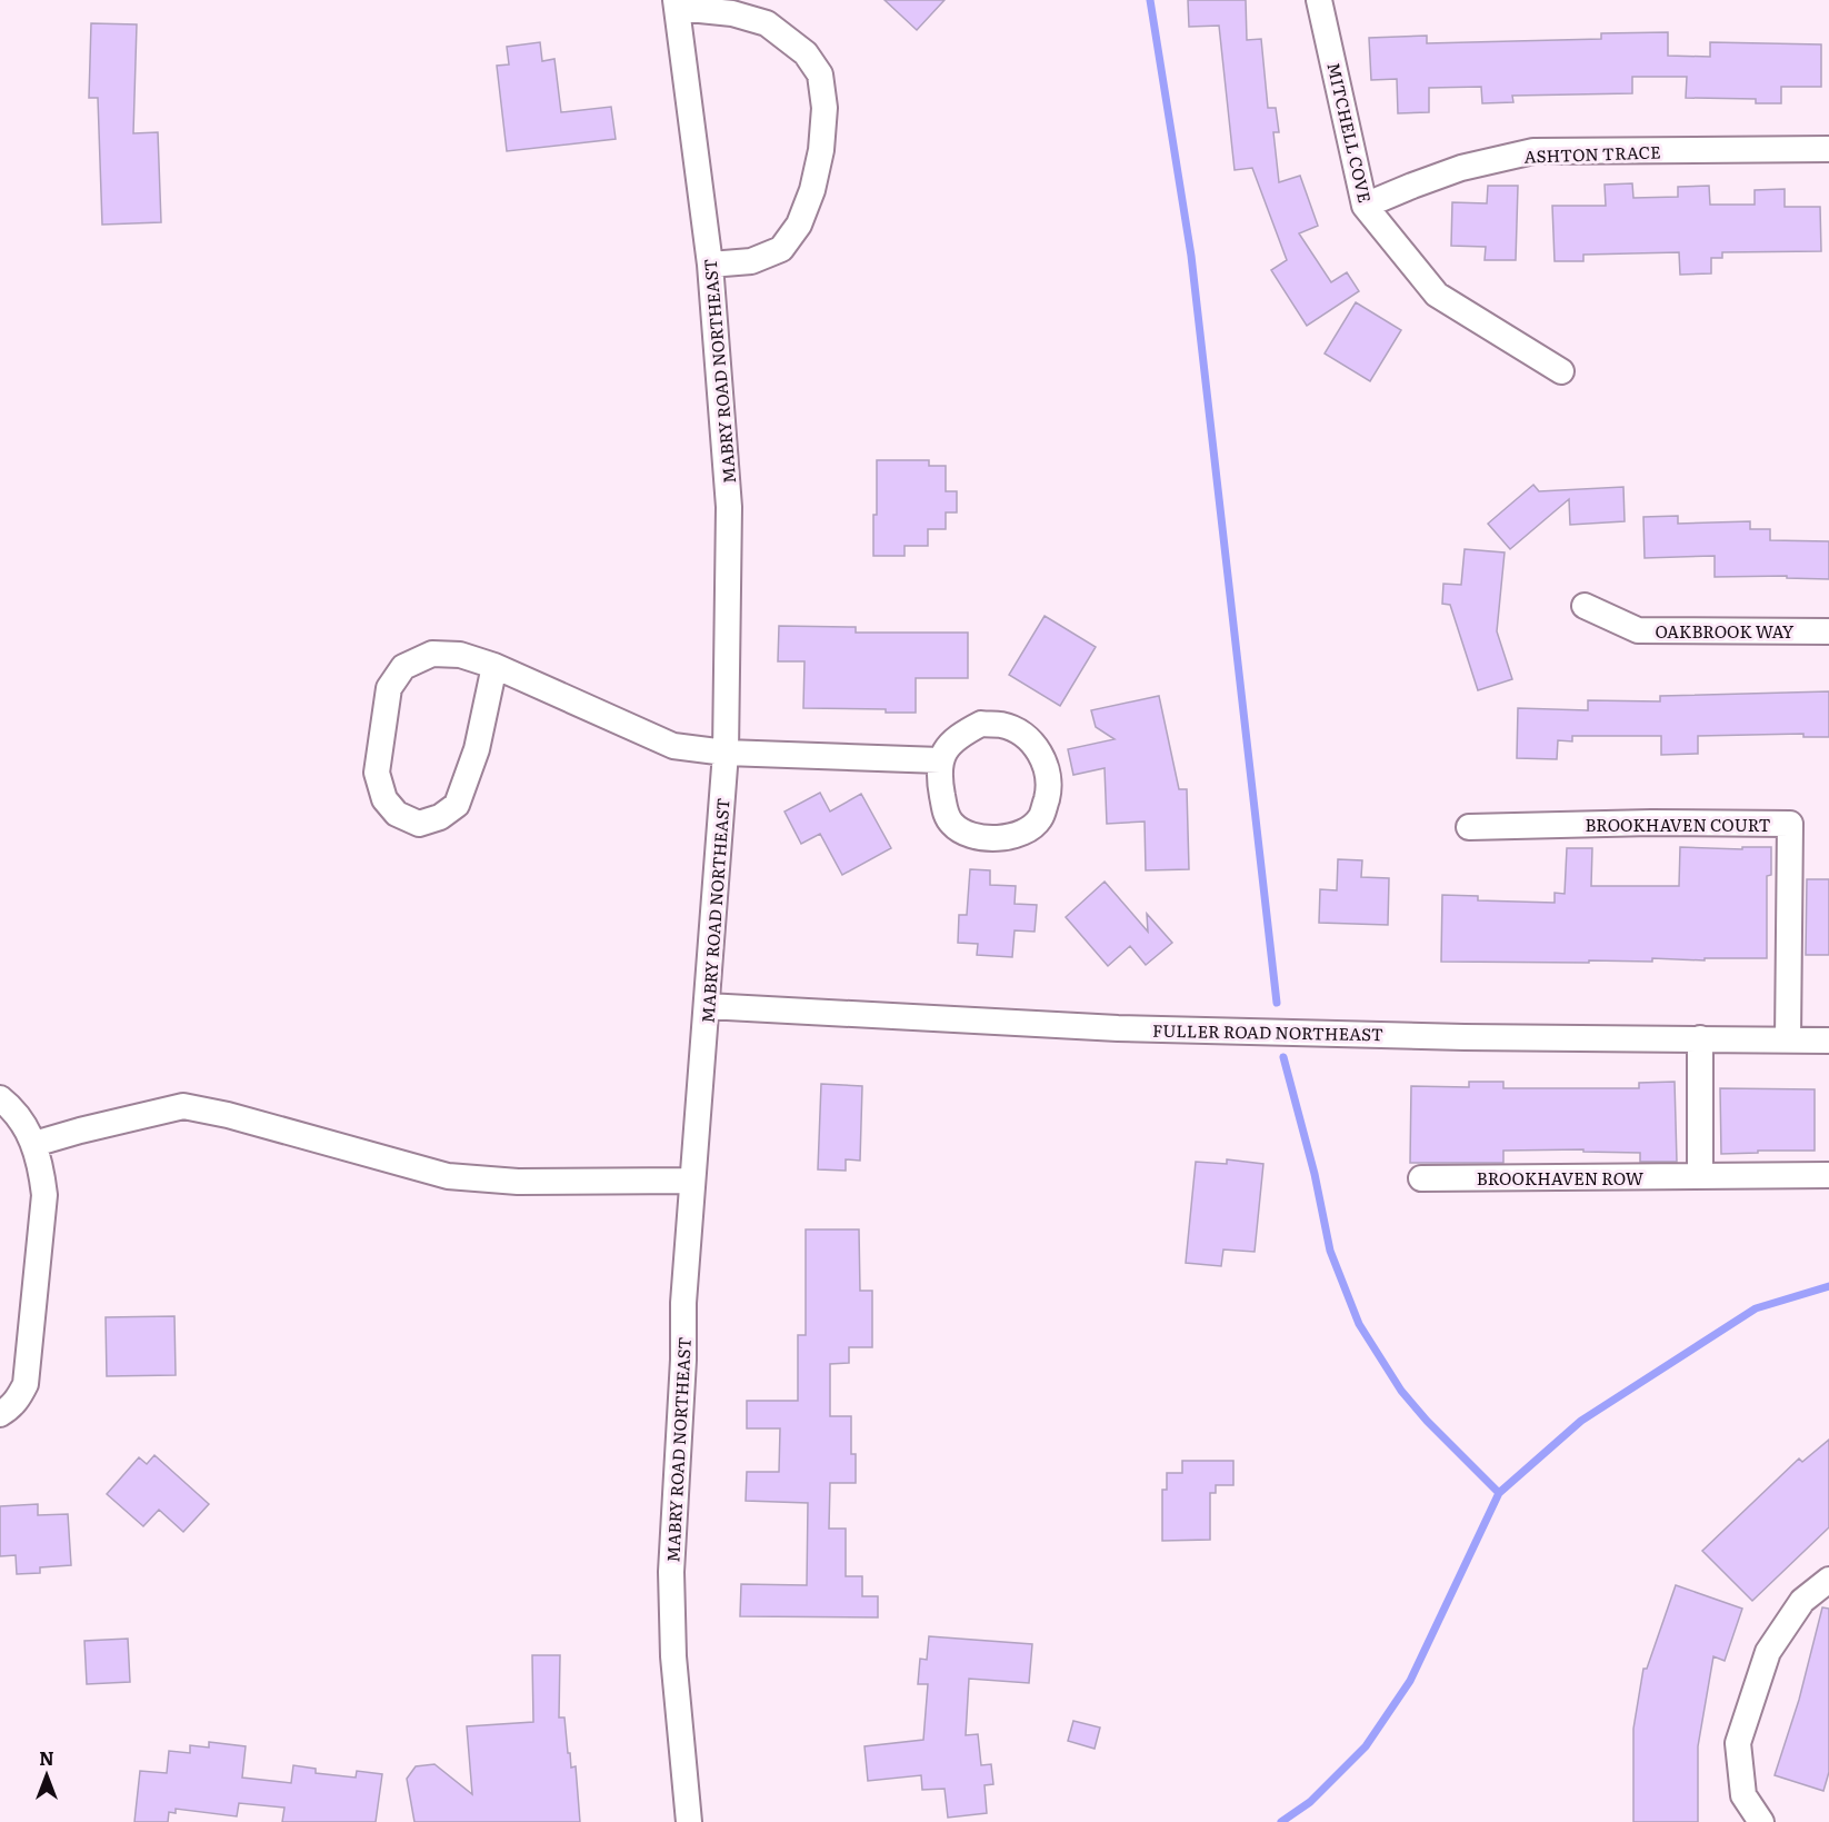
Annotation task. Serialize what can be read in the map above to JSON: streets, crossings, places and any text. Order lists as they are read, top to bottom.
{
  "streets": {
    "street": [
      "MITCHELL COVE",
      "ASHTON TRACE",
      "MABRY ROAD NORTHEAST",
      "OAKBROOK WAY",
      "BROOKHAVEN COURT",
      "FULLER ROAD NORTHEAST",
      "BROOKHAVEN ROW"
    ]
  },
  "crossings": [
    ["MITCHELL COVE", "ASHTON TRACE"],
    ["MABRY ROAD NORTHEAST", "FULLER ROAD NORTHEAST"],
    ["BROOKHAVEN COURT", "FULLER ROAD NORTHEAST"]
  ],
  "north": "top"
}
